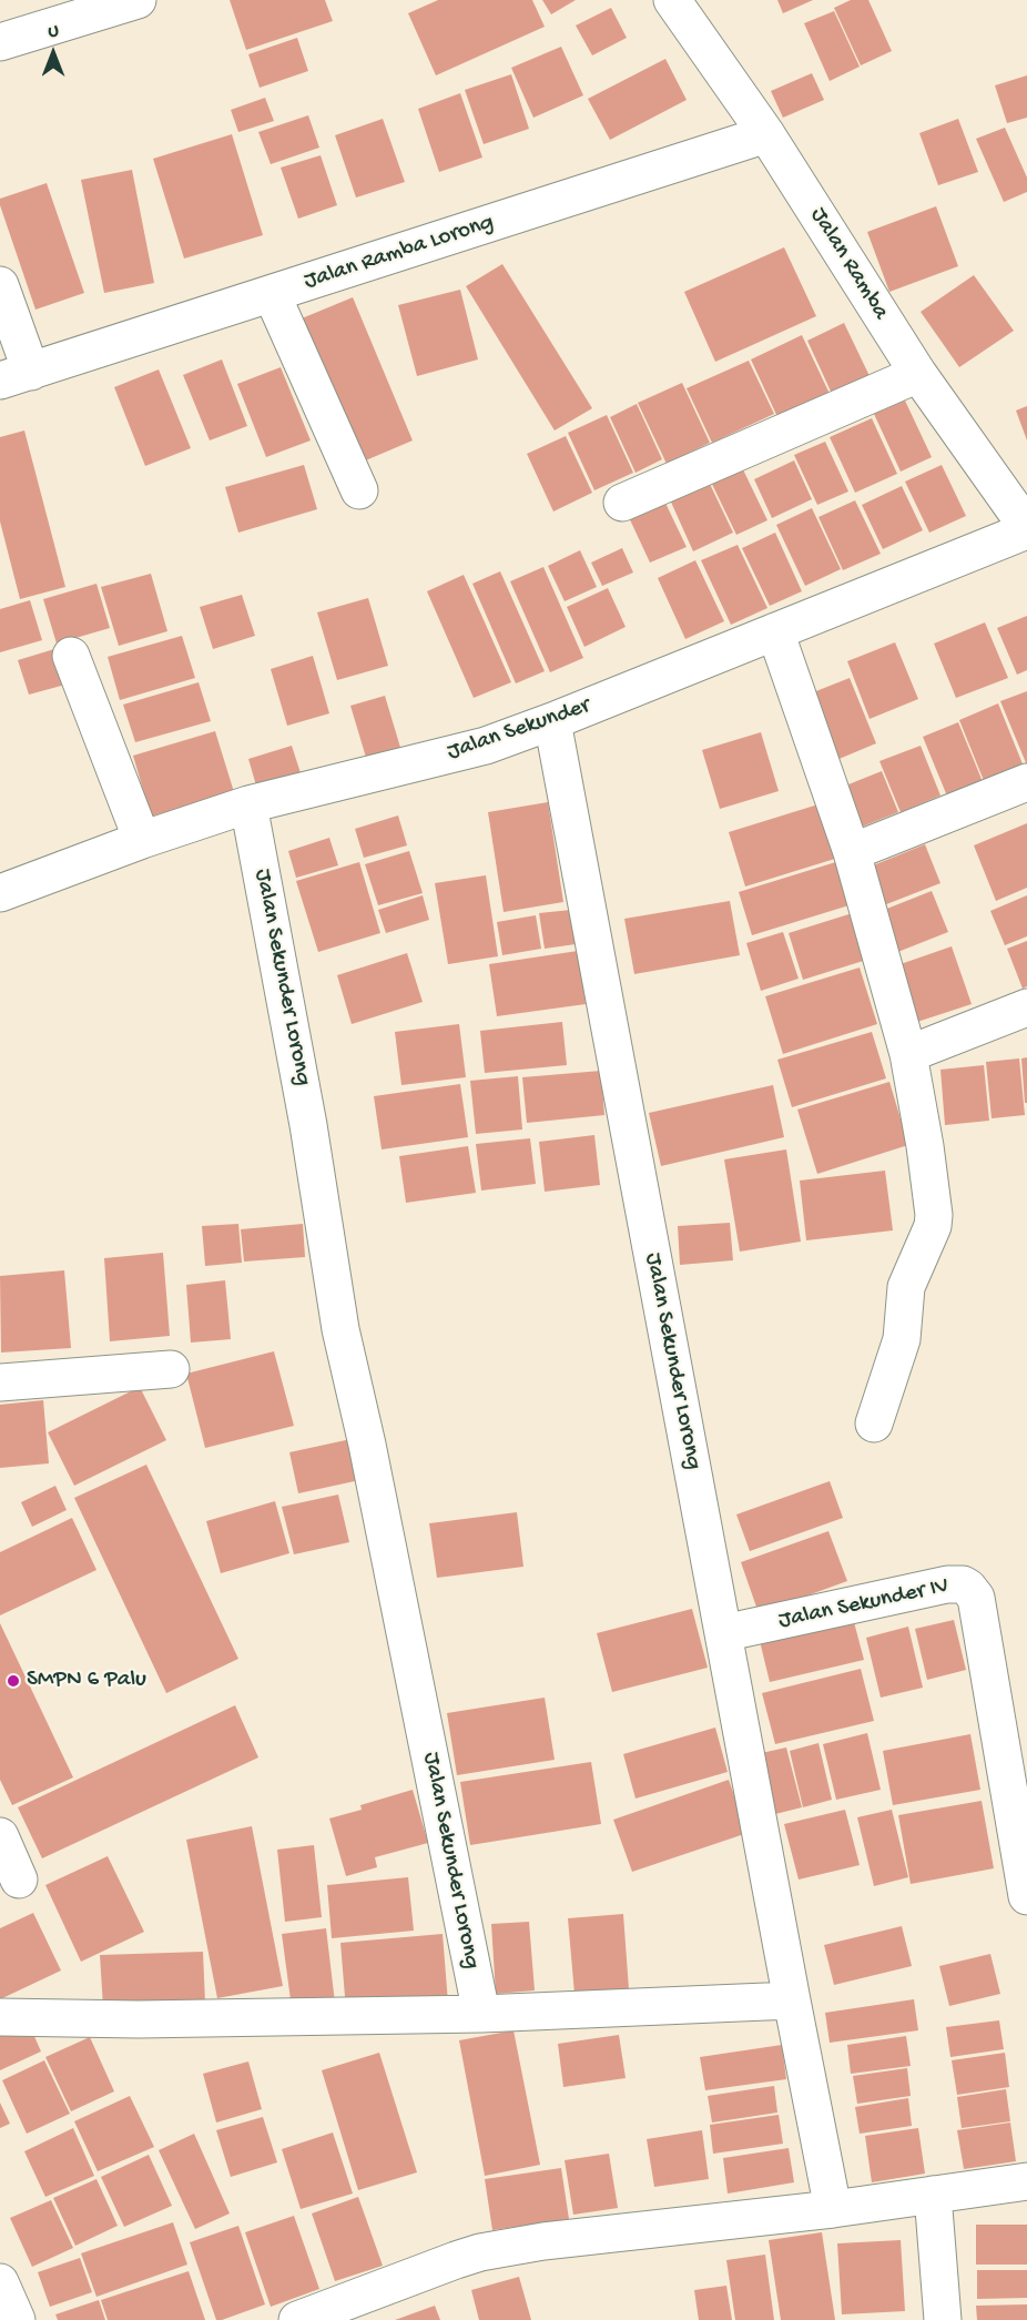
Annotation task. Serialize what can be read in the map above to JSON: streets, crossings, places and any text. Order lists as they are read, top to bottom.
{
  "streets": {
    "street": [
      "Jalan Ramba Lorong",
      "Jalan Ramba",
      "Jalan Sekunder",
      "Jalan Sekunder Lorong",
      "Jalan Sekunder IV"
    ]
  },
  "crossings": [
    ["Jalan Ramba Lorong", "Jalan Ramba"],
    ["Jalan Ramba", "Jalan Sekunder"],
    ["Jalan Sekunder", "Jalan Sekunder Lorong"],
    ["Jalan Sekunder Lorong", "Jalan Sekunder IV"]
  ],
  "places": ["SMPN 6 Palu"],
  "north": "top"
}
